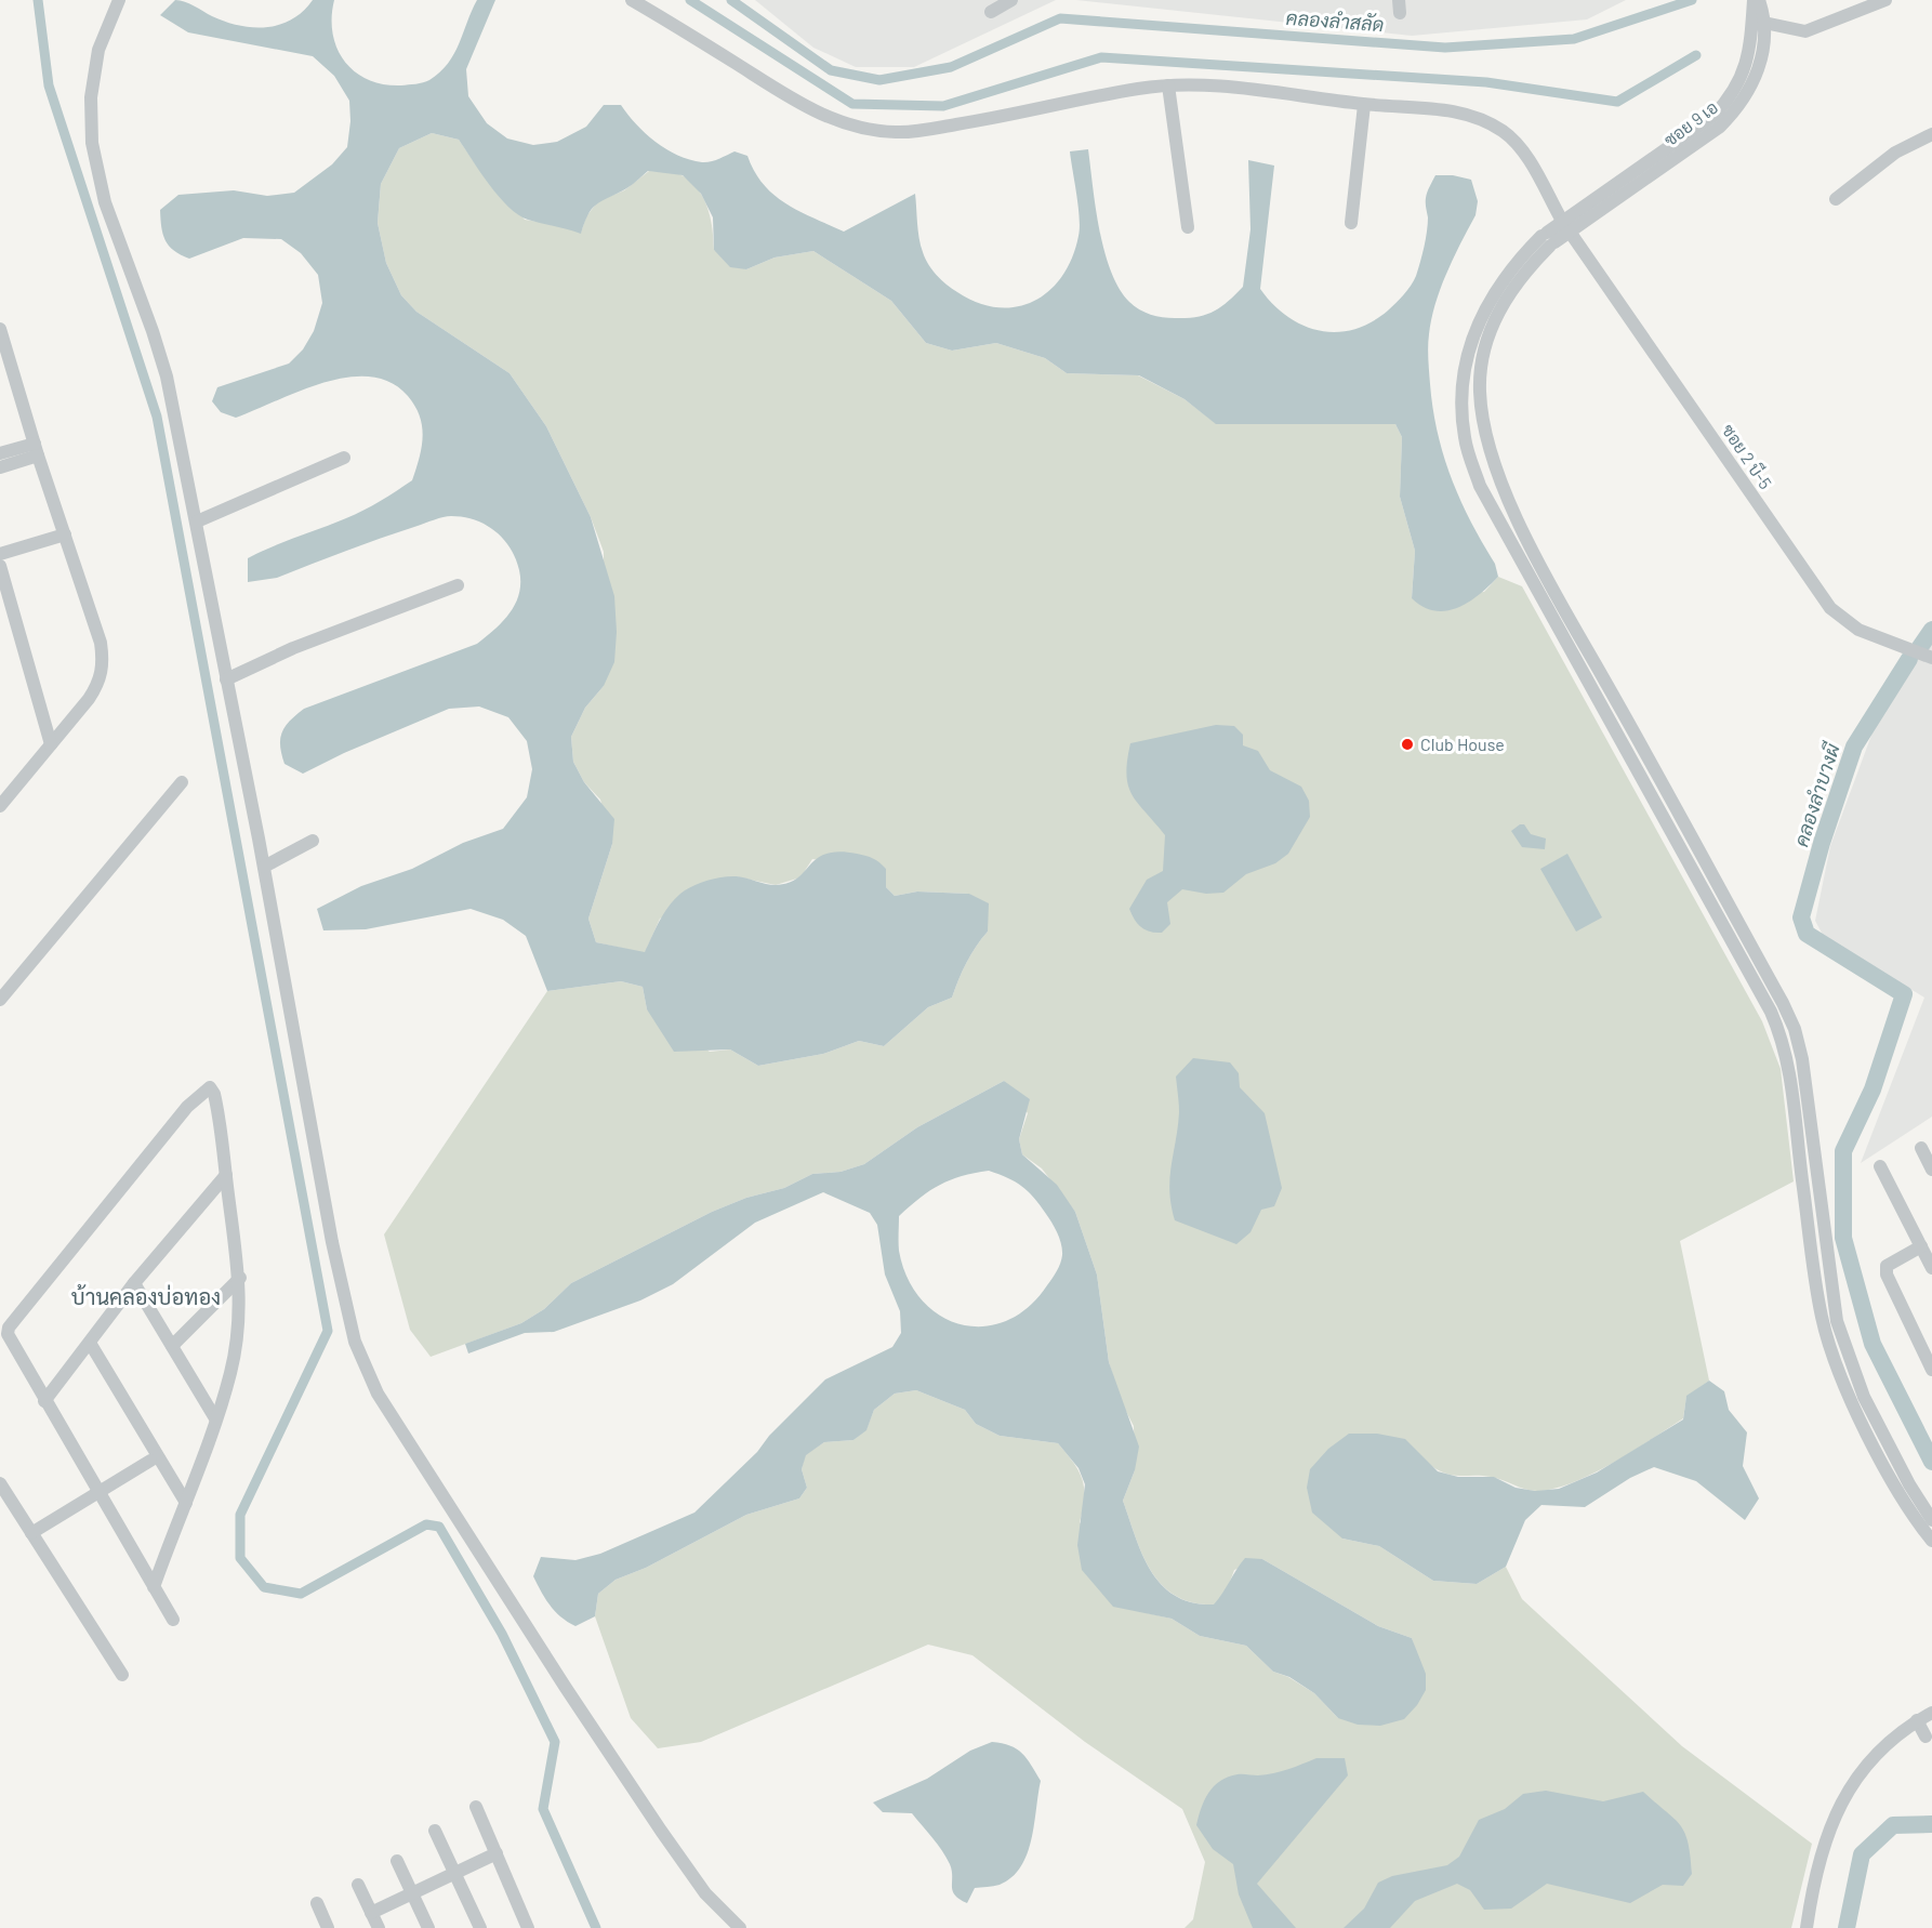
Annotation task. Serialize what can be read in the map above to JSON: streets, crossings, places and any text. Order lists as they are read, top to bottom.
{
  "streets": {
    "street": ["ซอย 9 เอ", "ซอย 2 บี-5"]
  },
  "crossings": [
    ["ซอย 9 เอ", "ซอย 2 บี-5"]
  ],
  "districts": ["บ้านคลองบ่อทอง"],
  "water": ["คลองลำสลัด", "คลองลำบางผี"],
  "places": ["Club House"]
}
